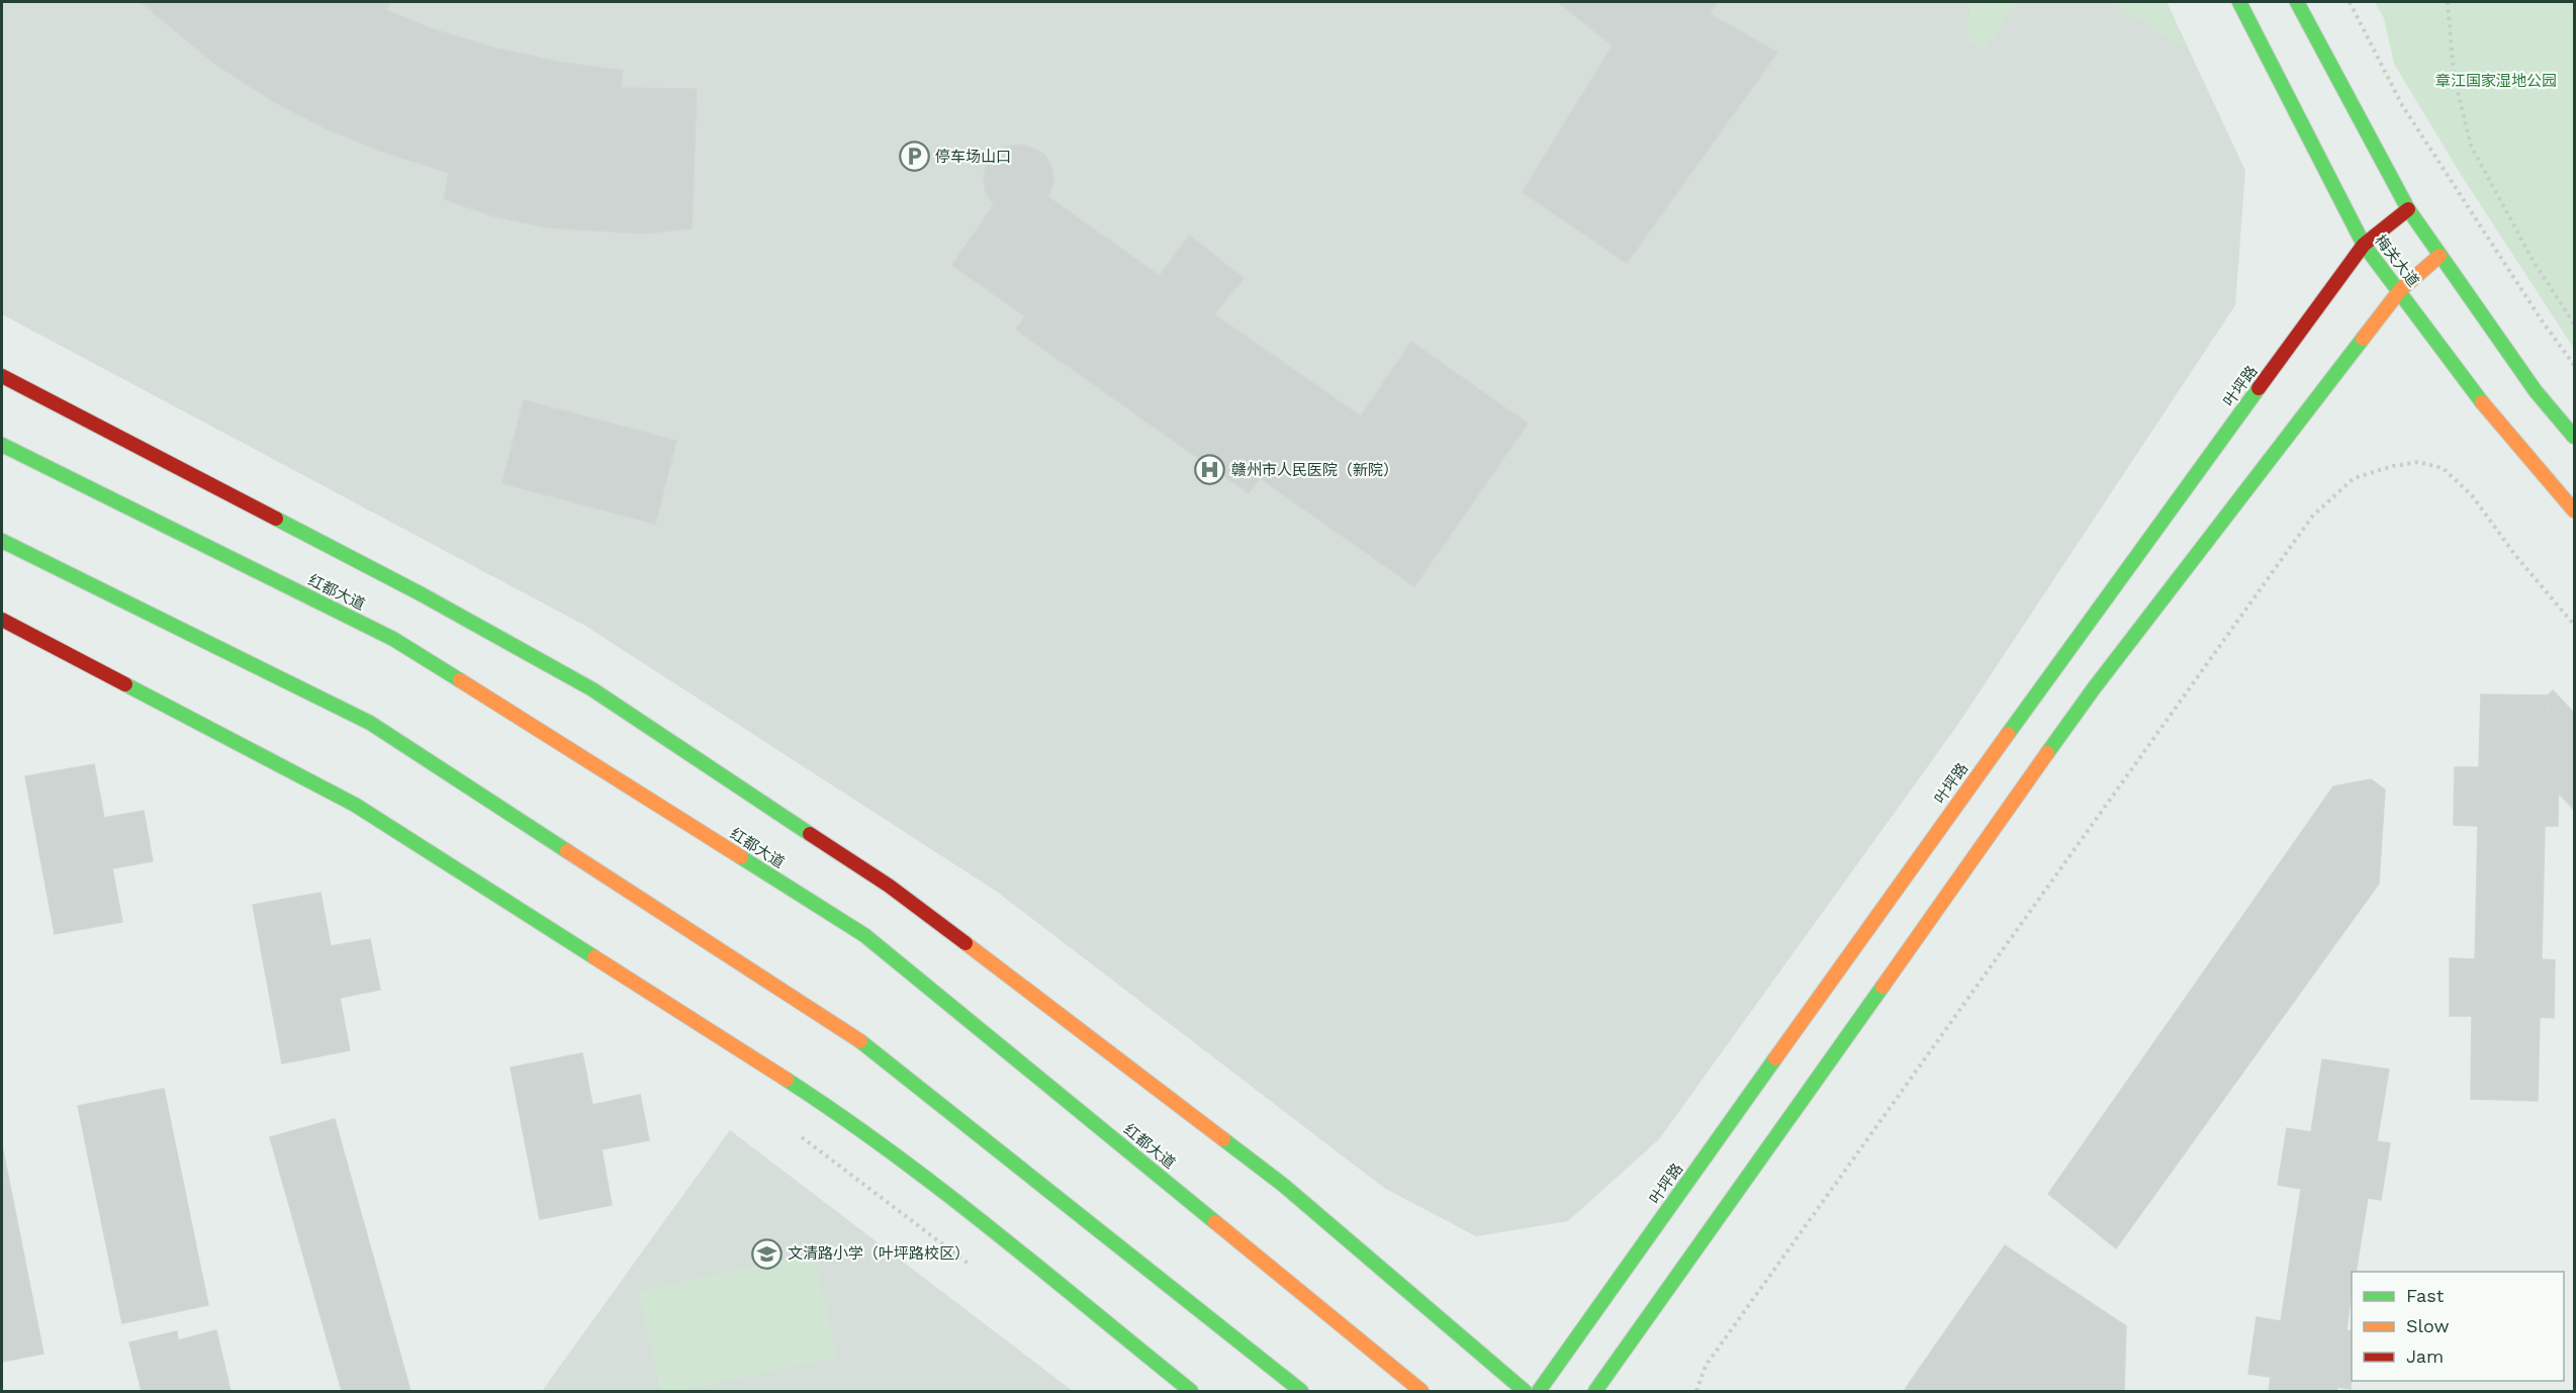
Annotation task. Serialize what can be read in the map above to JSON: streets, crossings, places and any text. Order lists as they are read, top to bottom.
{
  "streets": {
    "street": ["梅关大道", "叶坪路", "红都大道"]
  },
  "crossings": [
    ["梅关大道", "叶坪路"]
  ],
  "parks": ["章江国家湿地公园"],
  "places": {
    "parking": ["停车场山口"],
    "hospital": ["赣州市人民医院（新院）"],
    "school or university": ["文清路小学（叶坪路校区）"]
  },
  "legend": ["Fast", "Slow", "Jam"]
}
